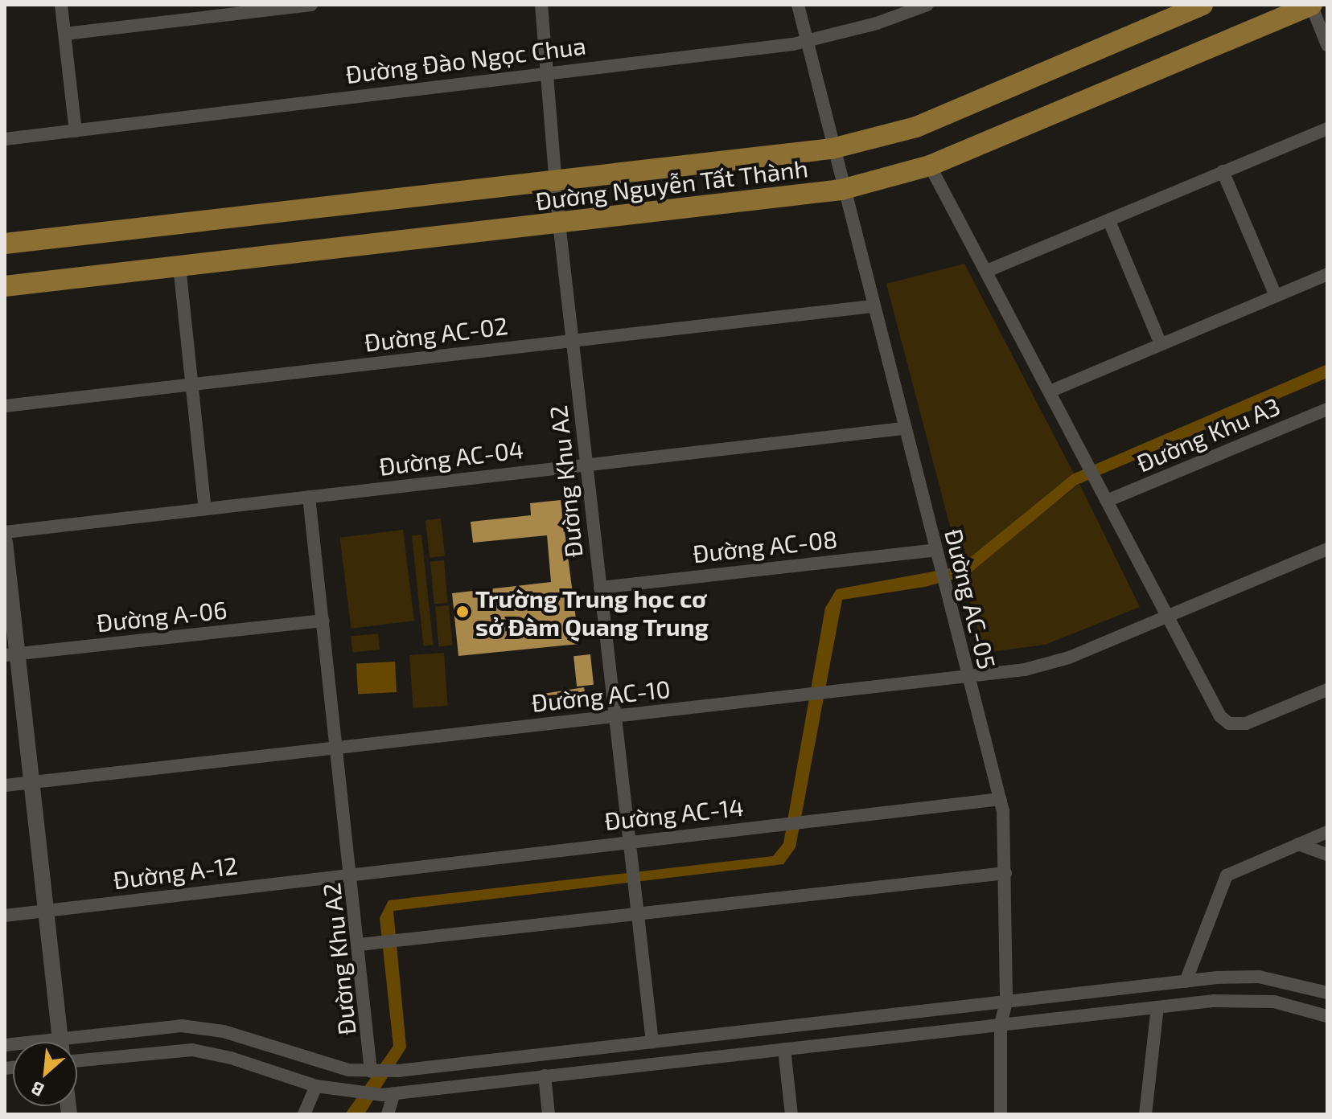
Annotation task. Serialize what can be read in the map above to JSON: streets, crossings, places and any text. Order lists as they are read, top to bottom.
{
  "streets": {
    "main road": ["Đường Nguyễn Tất Thành"],
    "street": [
      "Đường Đào Ngọc Chua",
      "Đường AC-02",
      "Đường Khu A3",
      "Đường AC-04",
      "Đường Khu A2",
      "Đường AC-08",
      "Đường AC-05",
      "Đường A-06",
      "Đường AC-10",
      "Đường AC-14",
      "Đường A-12"
    ]
  },
  "crossings": [
    ["Đường Đào Ngọc Chua", "Đường Khu A2"],
    ["Đường Đào Ngọc Chua", "Đường AC-05"],
    ["Đường Nguyễn Tất Thành", "Đường Khu A2"],
    ["Đường Nguyễn Tất Thành", "Đường AC-05"],
    ["Đường AC-02", "Đường Khu A2"],
    ["Đường AC-02", "Đường AC-05"],
    ["Đường AC-04", "Đường Khu A2"],
    ["Đường AC-04", "Đường AC-05"],
    ["Đường Khu A2", "Đường AC-08"],
    ["Đường Khu A2", "Đường A-06"],
    ["Đường Khu A2", "Đường AC-10"],
    ["Đường Khu A2", "Đường AC-14"],
    ["Đường Khu A2", "Đường A-12"],
    ["Đường AC-08", "Đường AC-05"],
    ["Đường AC-05", "Đường AC-10"],
    ["Đường AC-05", "Đường AC-14"],
    ["Đường AC-14", "Đường A-12"]
  ],
  "places": ["Trường Trung học cơ sở Đàm Quang Trung"],
  "north": "bottom left"
}
